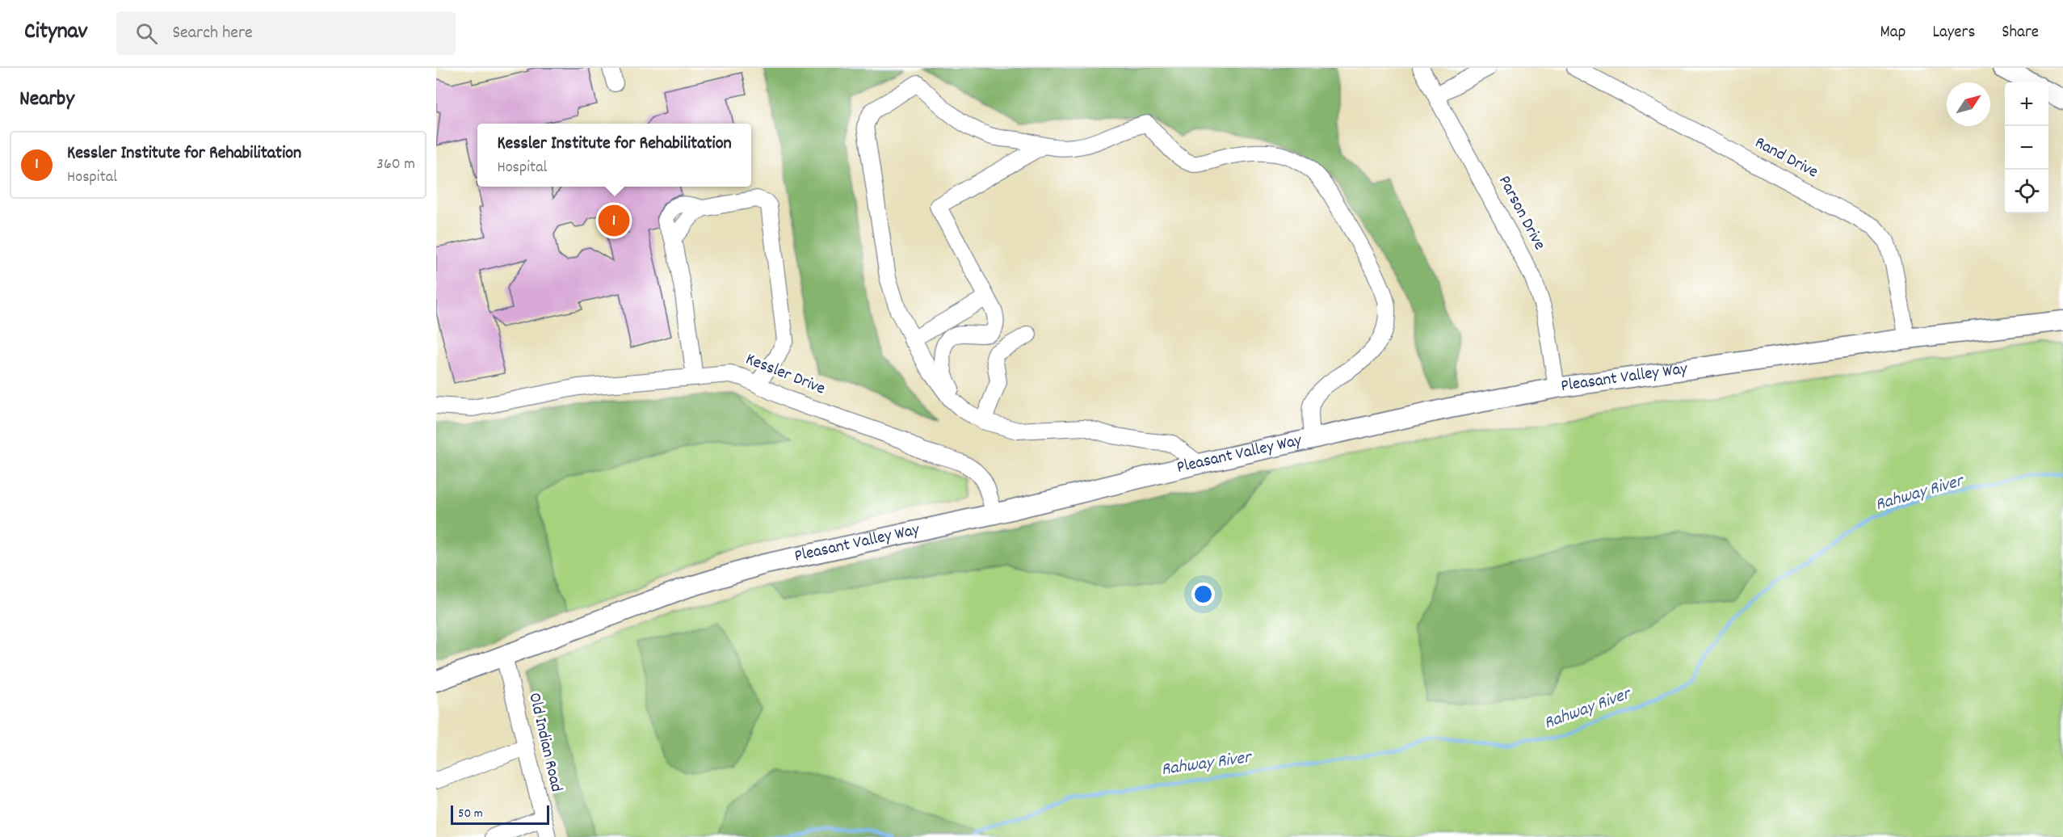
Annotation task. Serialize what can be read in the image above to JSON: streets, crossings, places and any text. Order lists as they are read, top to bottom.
{
  "streets": {
    "main road": ["Pleasant Valley Way"],
    "street": [
      "Rand Drive",
      "Parson Drive",
      "Kessler Drive",
      "Old Indian Road"
    ]
  },
  "crossings": [
    ["Rand Drive", "Pleasant Valley Way"],
    ["Parson Drive", "Pleasant Valley Way"],
    ["Kessler Drive", "Pleasant Valley Way"],
    ["Pleasant Valley Way", "Old Indian Road"]
  ],
  "water": ["Rahway River"],
  "scale_bar": "50 m",
  "north": "top right",
  "page": {
    "header": "Citynav",
    "search": "Search here",
    "nav": ["Map", "Layers", "Share"],
    "heading": "Nearby",
    "map_buttons": ["+", "−"],
    "popup": ["Kessler Institute for Rehabilitation", "Hospital"],
    "list": [
      {
        "mark": "1",
        "name": "Kessler Institute for Rehabilitation",
        "note": "Hospital",
        "value": "360 m"
      }
    ],
    "pins": "1",
    "scale": "50 m"
  }
}
